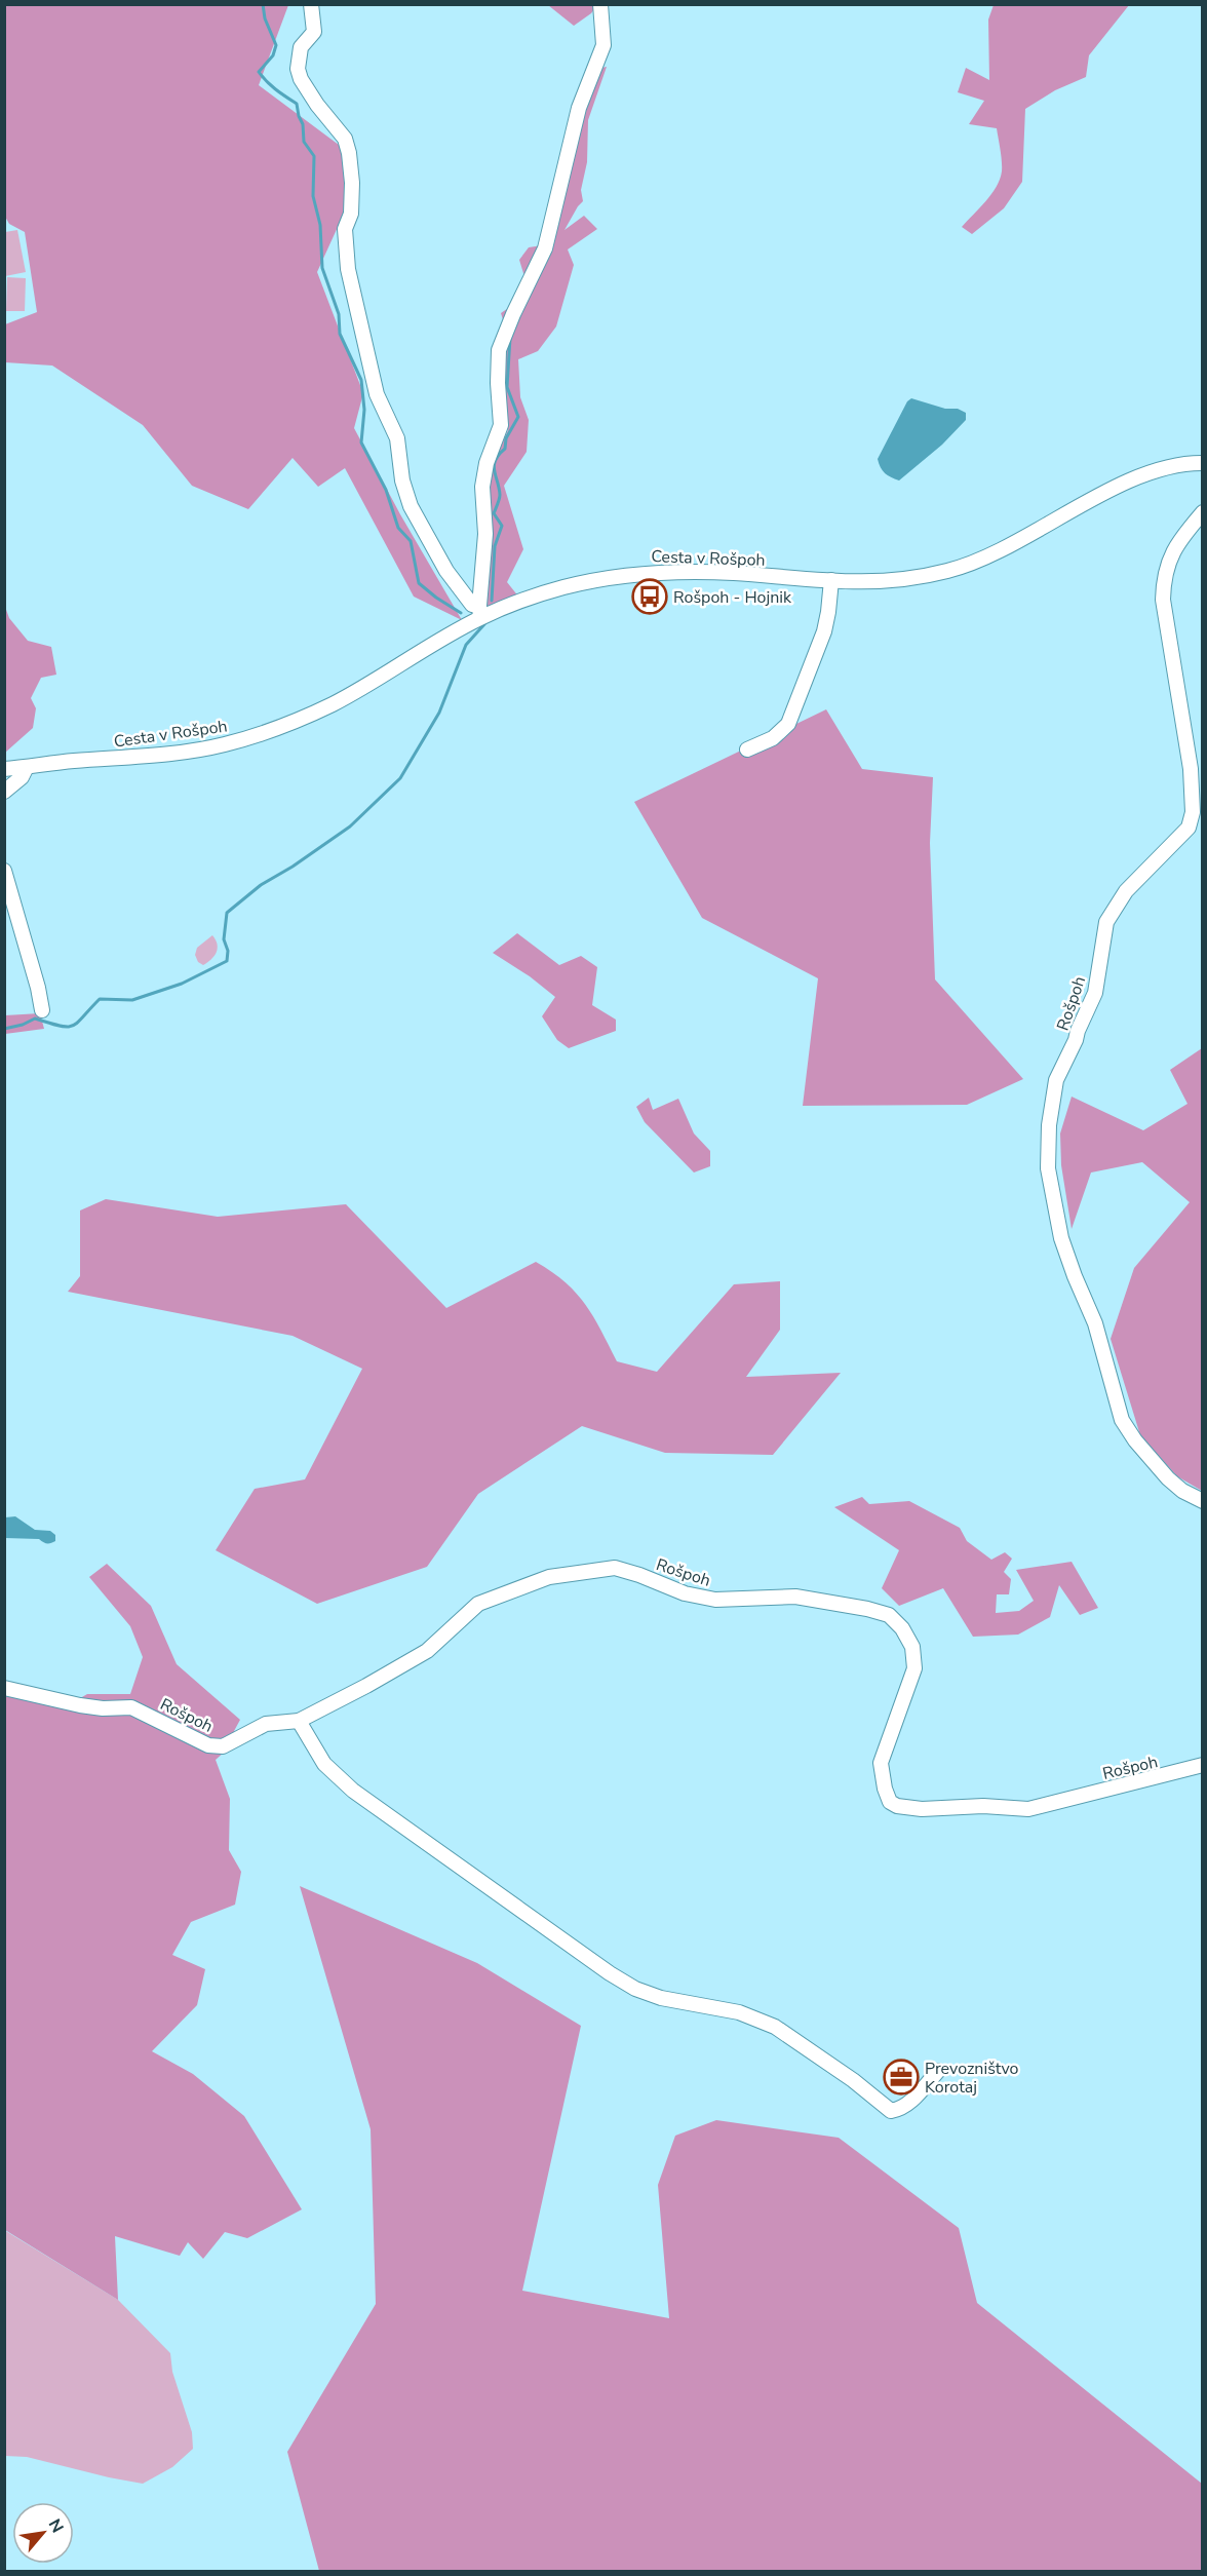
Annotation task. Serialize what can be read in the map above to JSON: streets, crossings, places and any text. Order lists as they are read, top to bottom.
{
  "streets": {
    "street": ["Cesta v Rošpoh", "Rošpoh"]
  },
  "places": {
    "bus stop": ["Rošpoh - Hojnik"],
    "office": ["Prevozništvo Korotaj"]
  },
  "north": "top right"
}
